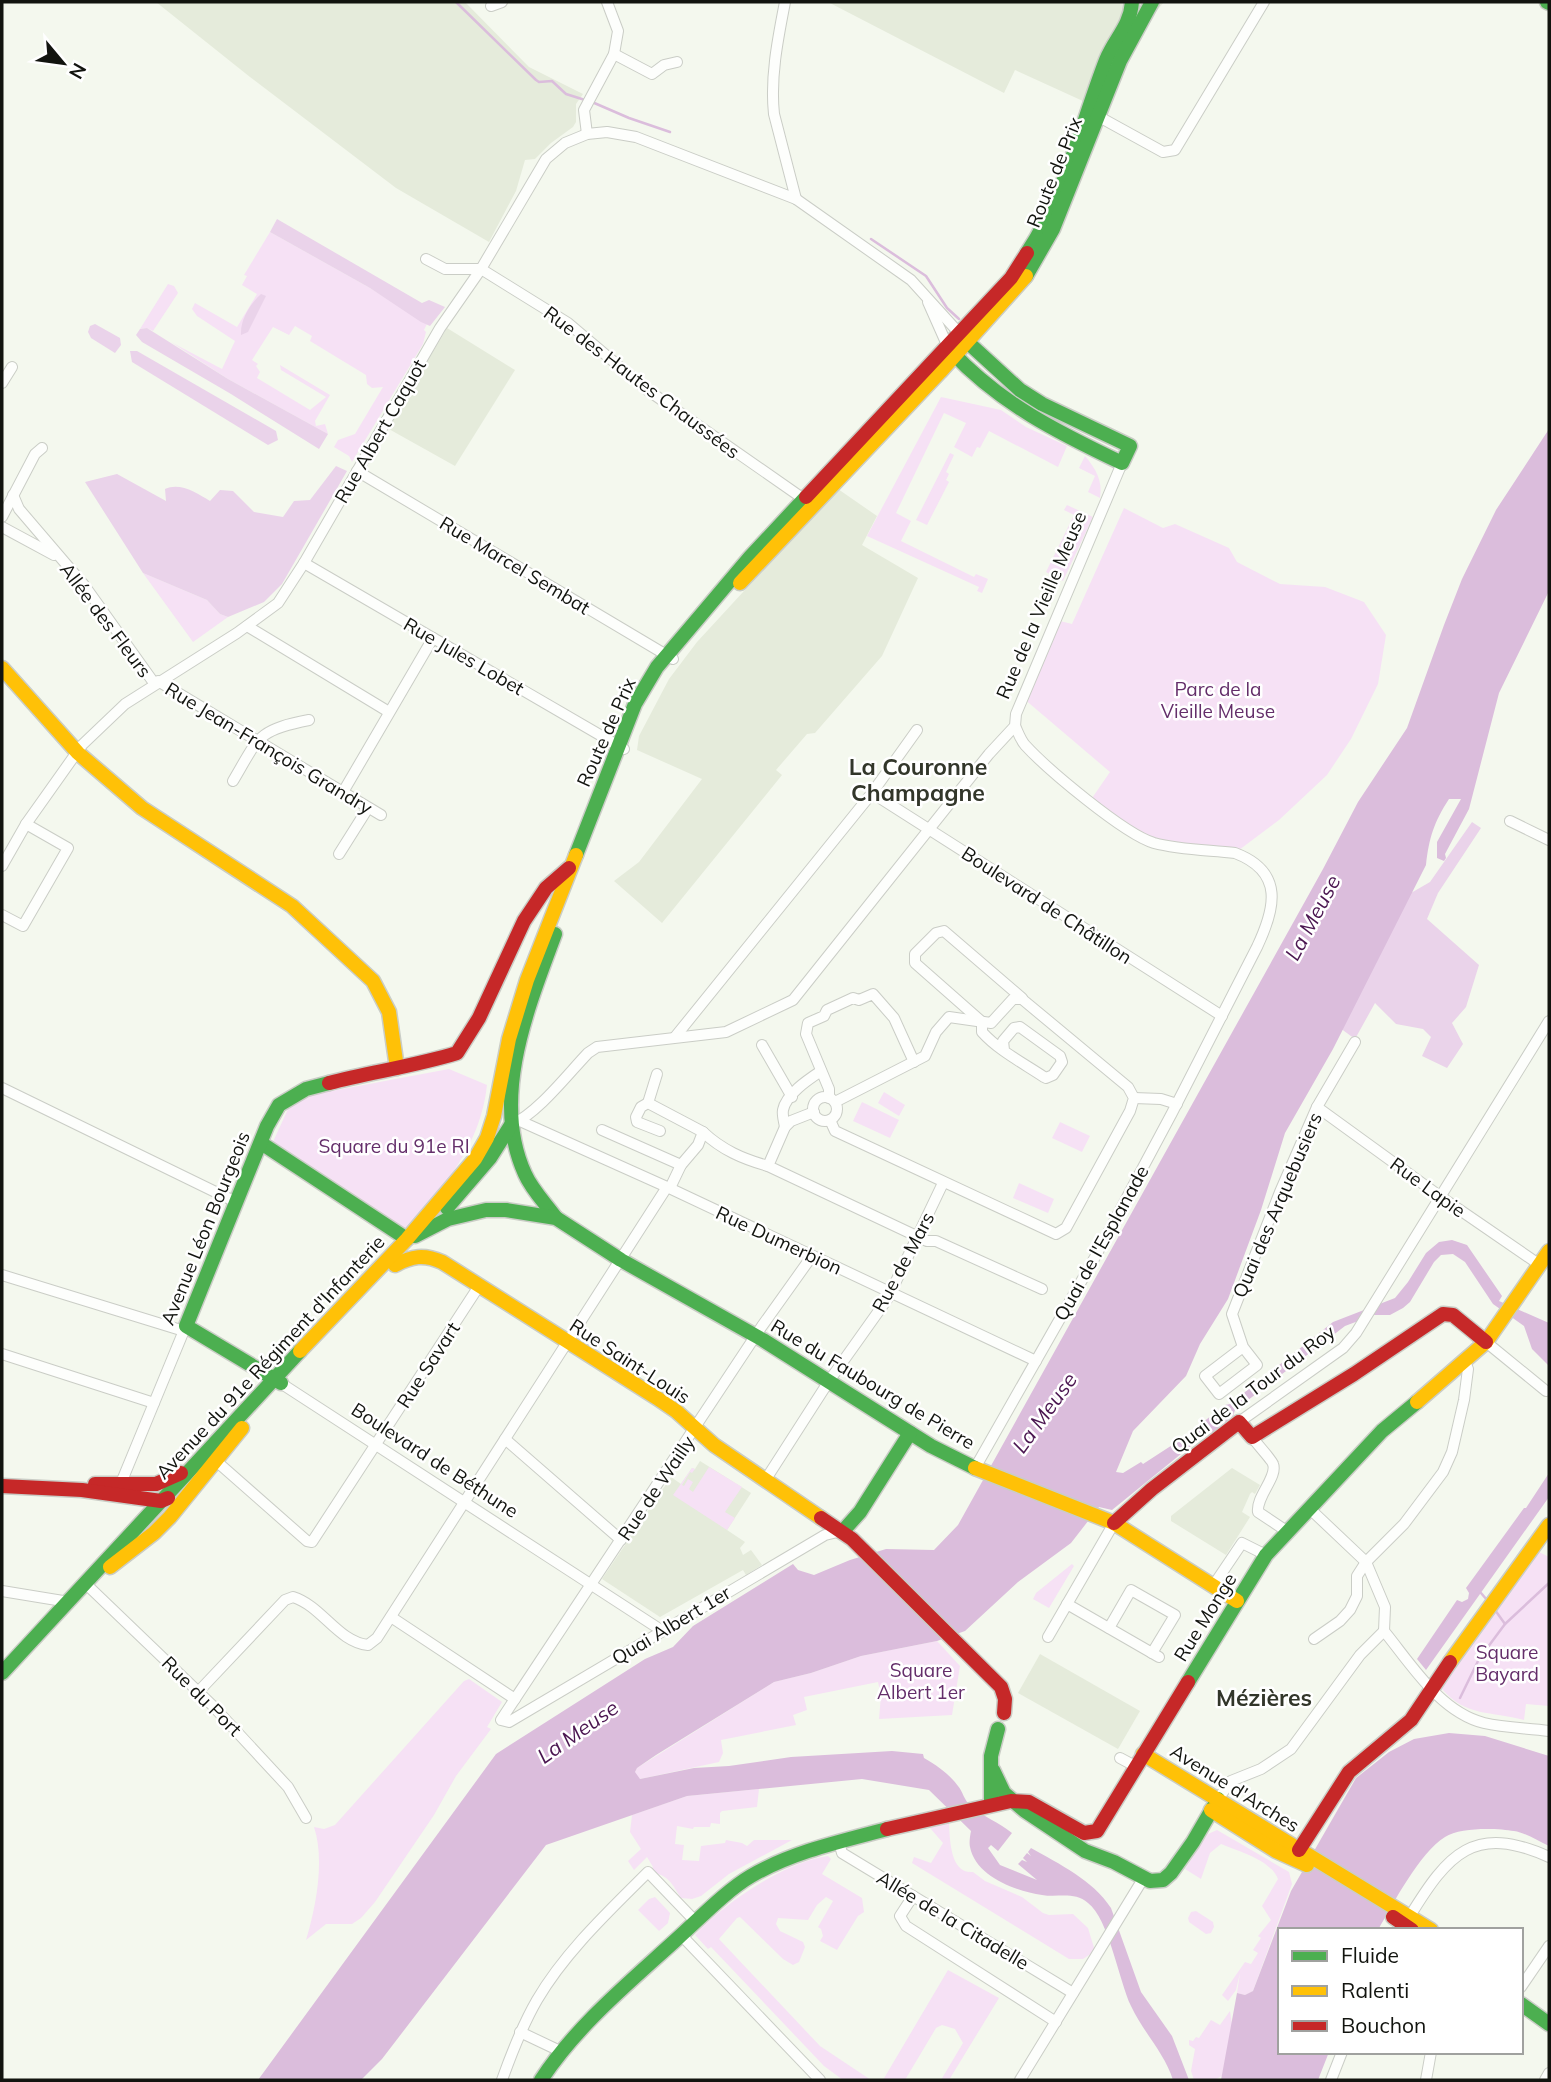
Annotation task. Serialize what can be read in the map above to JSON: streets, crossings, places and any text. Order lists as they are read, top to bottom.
{
  "streets": {
    "main road": [
      "Route de Prix",
      "Rue de la Vieille Meuse",
      "Avenue Léon Bourgeois",
      "Avenue du 91e Régiment d'Infanterie",
      "Rue Saint-Louis",
      "Rue du Faubourg de Pierre",
      "Quai de la Tour du Roy",
      "Boulevard de Béthune",
      "Rue Monge",
      "Avenue d'Arches"
    ],
    "street": [
      "Rue des Hautes Chaussées",
      "Rue Albert Caquot",
      "Rue Marcel Sembat",
      "Allée des Fleurs",
      "Rue Jules Lobet",
      "Rue Jean-François Grandry",
      "Boulevard de Châtillon",
      "Rue Lapie",
      "Quai des Arquebusiers",
      "Rue Dumerbion",
      "Quai de l'Esplanade",
      "Rue de Mars",
      "Rue Savart",
      "Rue de Wailly",
      "Quai Albert 1er",
      "Rue du Port",
      "Allée de la Citadelle"
    ]
  },
  "crossings": [
    ["Route de Prix", "Rue des Hautes Chaussées"],
    ["Route de Prix", "Rue Albert Caquot"],
    ["Route de Prix", "Rue Marcel Sembat"],
    ["Route de Prix", "Rue de la Vieille Meuse"],
    ["Route de Prix", "Rue Jules Lobet"],
    ["Route de Prix", "Avenue Léon Bourgeois"],
    ["Route de Prix", "Rue Dumerbion"],
    ["Route de Prix", "Avenue du 91e Régiment d'Infanterie"],
    ["Rue des Hautes Chaussées", "Rue Albert Caquot"],
    ["Rue Albert Caquot", "Rue Marcel Sembat"],
    ["Rue Albert Caquot", "Rue de la Vieille Meuse"],
    ["Rue Albert Caquot", "Allée des Fleurs"],
    ["Rue Albert Caquot", "Rue Jules Lobet"],
    ["Rue Albert Caquot", "Rue Jean-François Grandry"],
    ["Rue de la Vieille Meuse", "Boulevard de Châtillon"],
    ["Rue de la Vieille Meuse", "Rue Dumerbion"],
    ["Rue de la Vieille Meuse", "Quai de l'Esplanade"],
    ["Allée des Fleurs", "Rue Jean-François Grandry"],
    ["Boulevard de Châtillon", "Quai de l'Esplanade"],
    ["Rue Lapie", "Quai des Arquebusiers"],
    ["Rue Lapie", "Quai de la Tour du Roy"],
    ["Rue Lapie", "Rue Monge"],
    ["Avenue Léon Bourgeois", "Boulevard de Béthune"],
    ["Rue Dumerbion", "Quai de l'Esplanade"],
    ["Rue Dumerbion", "Rue de Mars"],
    ["Rue Dumerbion", "Rue de Wailly"],
    ["Quai de l'Esplanade", "Rue du Faubourg de Pierre"],
    ["Rue de Mars", "Rue Saint-Louis"],
    ["Rue de Mars", "Rue du Faubourg de Pierre"],
    ["Avenue du 91e Régiment d'Infanterie", "Rue Saint-Louis"],
    ["Avenue du 91e Régiment d'Infanterie", "Rue Savart"],
    ["Avenue du 91e Régiment d'Infanterie", "Rue du Faubourg de Pierre"],
    ["Avenue du 91e Régiment d'Infanterie", "Boulevard de Béthune"],
    ["Avenue du 91e Régiment d'Infanterie", "Rue du Port"],
    ["Rue Saint-Louis", "Rue Savart"],
    ["Rue Saint-Louis", "Rue de Wailly"],
    ["Rue Saint-Louis", "Quai Albert 1er"],
    ["Rue Savart", "Boulevard de Béthune"],
    ["Rue du Faubourg de Pierre", "Quai de la Tour du Roy"],
    ["Rue du Faubourg de Pierre", "Rue de Wailly"],
    ["Rue du Faubourg de Pierre", "Rue Monge"],
    ["Boulevard de Béthune", "Rue de Wailly"],
    ["Boulevard de Béthune", "Quai Albert 1er"],
    ["Rue de Wailly", "Quai Albert 1er"],
    ["Rue Monge", "Avenue d'Arches"]
  ],
  "districts": ["La Couronne Champagne", "Mézières"],
  "water": ["La Meuse"],
  "parks": [
    "Parc de la Vieille Meuse",
    "Square du 91e RI",
    "Square Bayard",
    "Square Albert 1er"
  ],
  "legend": ["Fluide", "Ralenti", "Bouchon"],
  "north": "bottom right"
}
